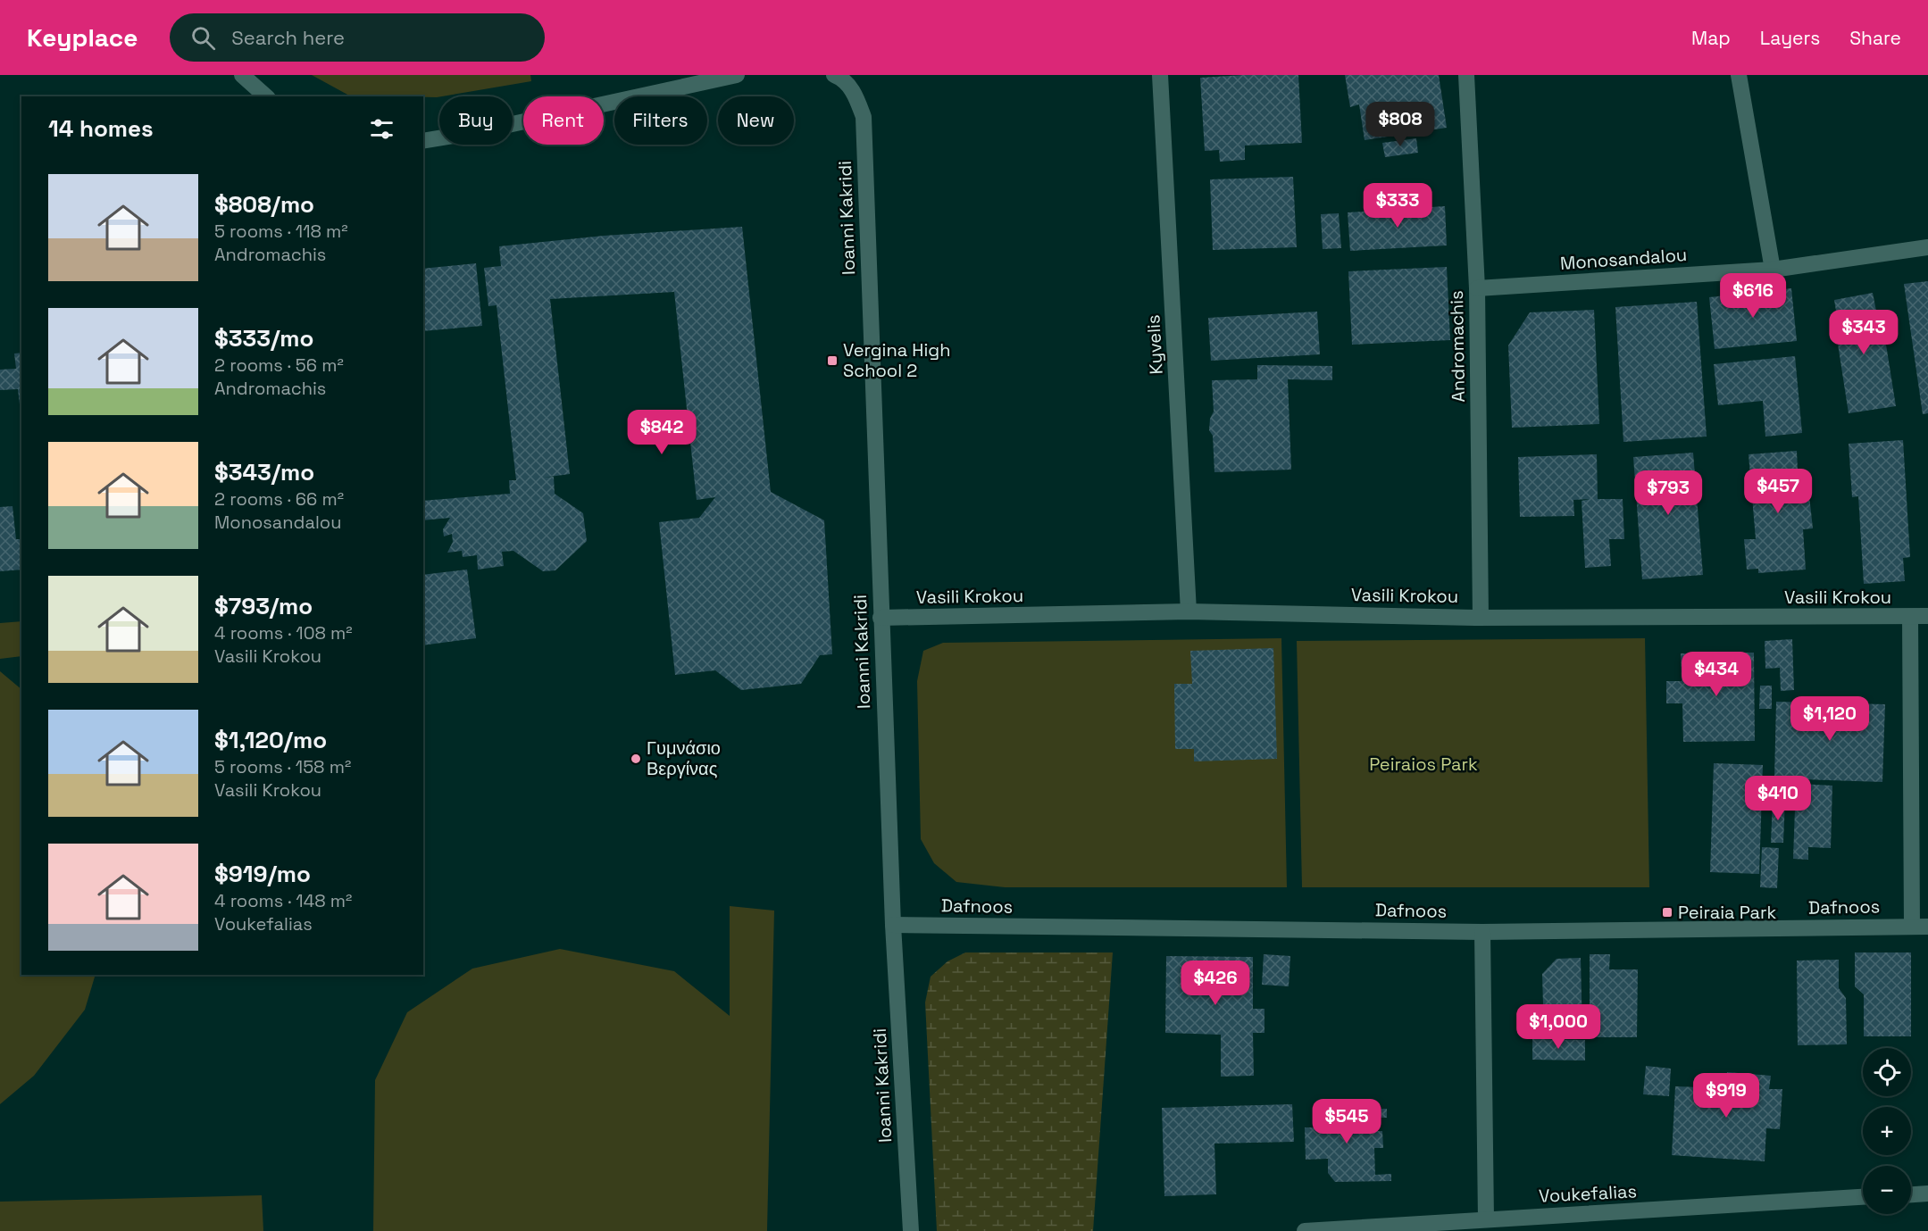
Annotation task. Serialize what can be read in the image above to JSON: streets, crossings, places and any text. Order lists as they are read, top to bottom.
{
  "streets": {
    "street": [
      "Ioanni Kakridi",
      "Monosandalou",
      "Kyvelis",
      "Andromachis",
      "Vasili Krokou",
      "Dafnoos",
      "Voukefalias"
    ]
  },
  "crossings": [
    ["Ioanni Kakridi", "Vasili Krokou"],
    ["Ioanni Kakridi", "Dafnoos"],
    ["Monosandalou", "Andromachis"],
    ["Kyvelis", "Vasili Krokou"],
    ["Andromachis", "Vasili Krokou"]
  ],
  "parks": ["Peiraios Park"],
  "places": {
    "transit": ["Vergina High School 2", "Peiraia Park"],
    "other": ["Γυμνάσιο Βεργίνας"]
  },
  "page": {
    "header": "Keyplace",
    "search": "Search here",
    "nav": ["Map", "Layers", "Share"],
    "chip": [
      "Buy",
      "Rent",
      "Filters",
      "New"
    ],
    "heading": "14 homes",
    "price": [
      "$808",
      "$333",
      "$616",
      "$343",
      "$842",
      "$457",
      "$793",
      "$434",
      "$1,120",
      "$410",
      "$426",
      "$1,000",
      "$919",
      "$545"
    ],
    "list": [
      {
        "name": "$808/mo",
        "note": "5 rooms · 118 m² · Andromachis"
      },
      {
        "name": "$333/mo",
        "note": "2 rooms · 56 m² · Andromachis"
      },
      {
        "name": "$343/mo",
        "note": "2 rooms · 66 m² · Monosandalou"
      },
      {
        "name": "$793/mo",
        "note": "4 rooms · 108 m² · Vasili Krokou"
      },
      {
        "name": "$1,120/mo",
        "note": "5 rooms · 158 m² · Vasili Krokou"
      },
      {
        "name": "$919/mo",
        "note": "4 rooms · 148 m² · Voukefalias"
      }
    ],
    "map_buttons": ["+", "−"]
  }
}
